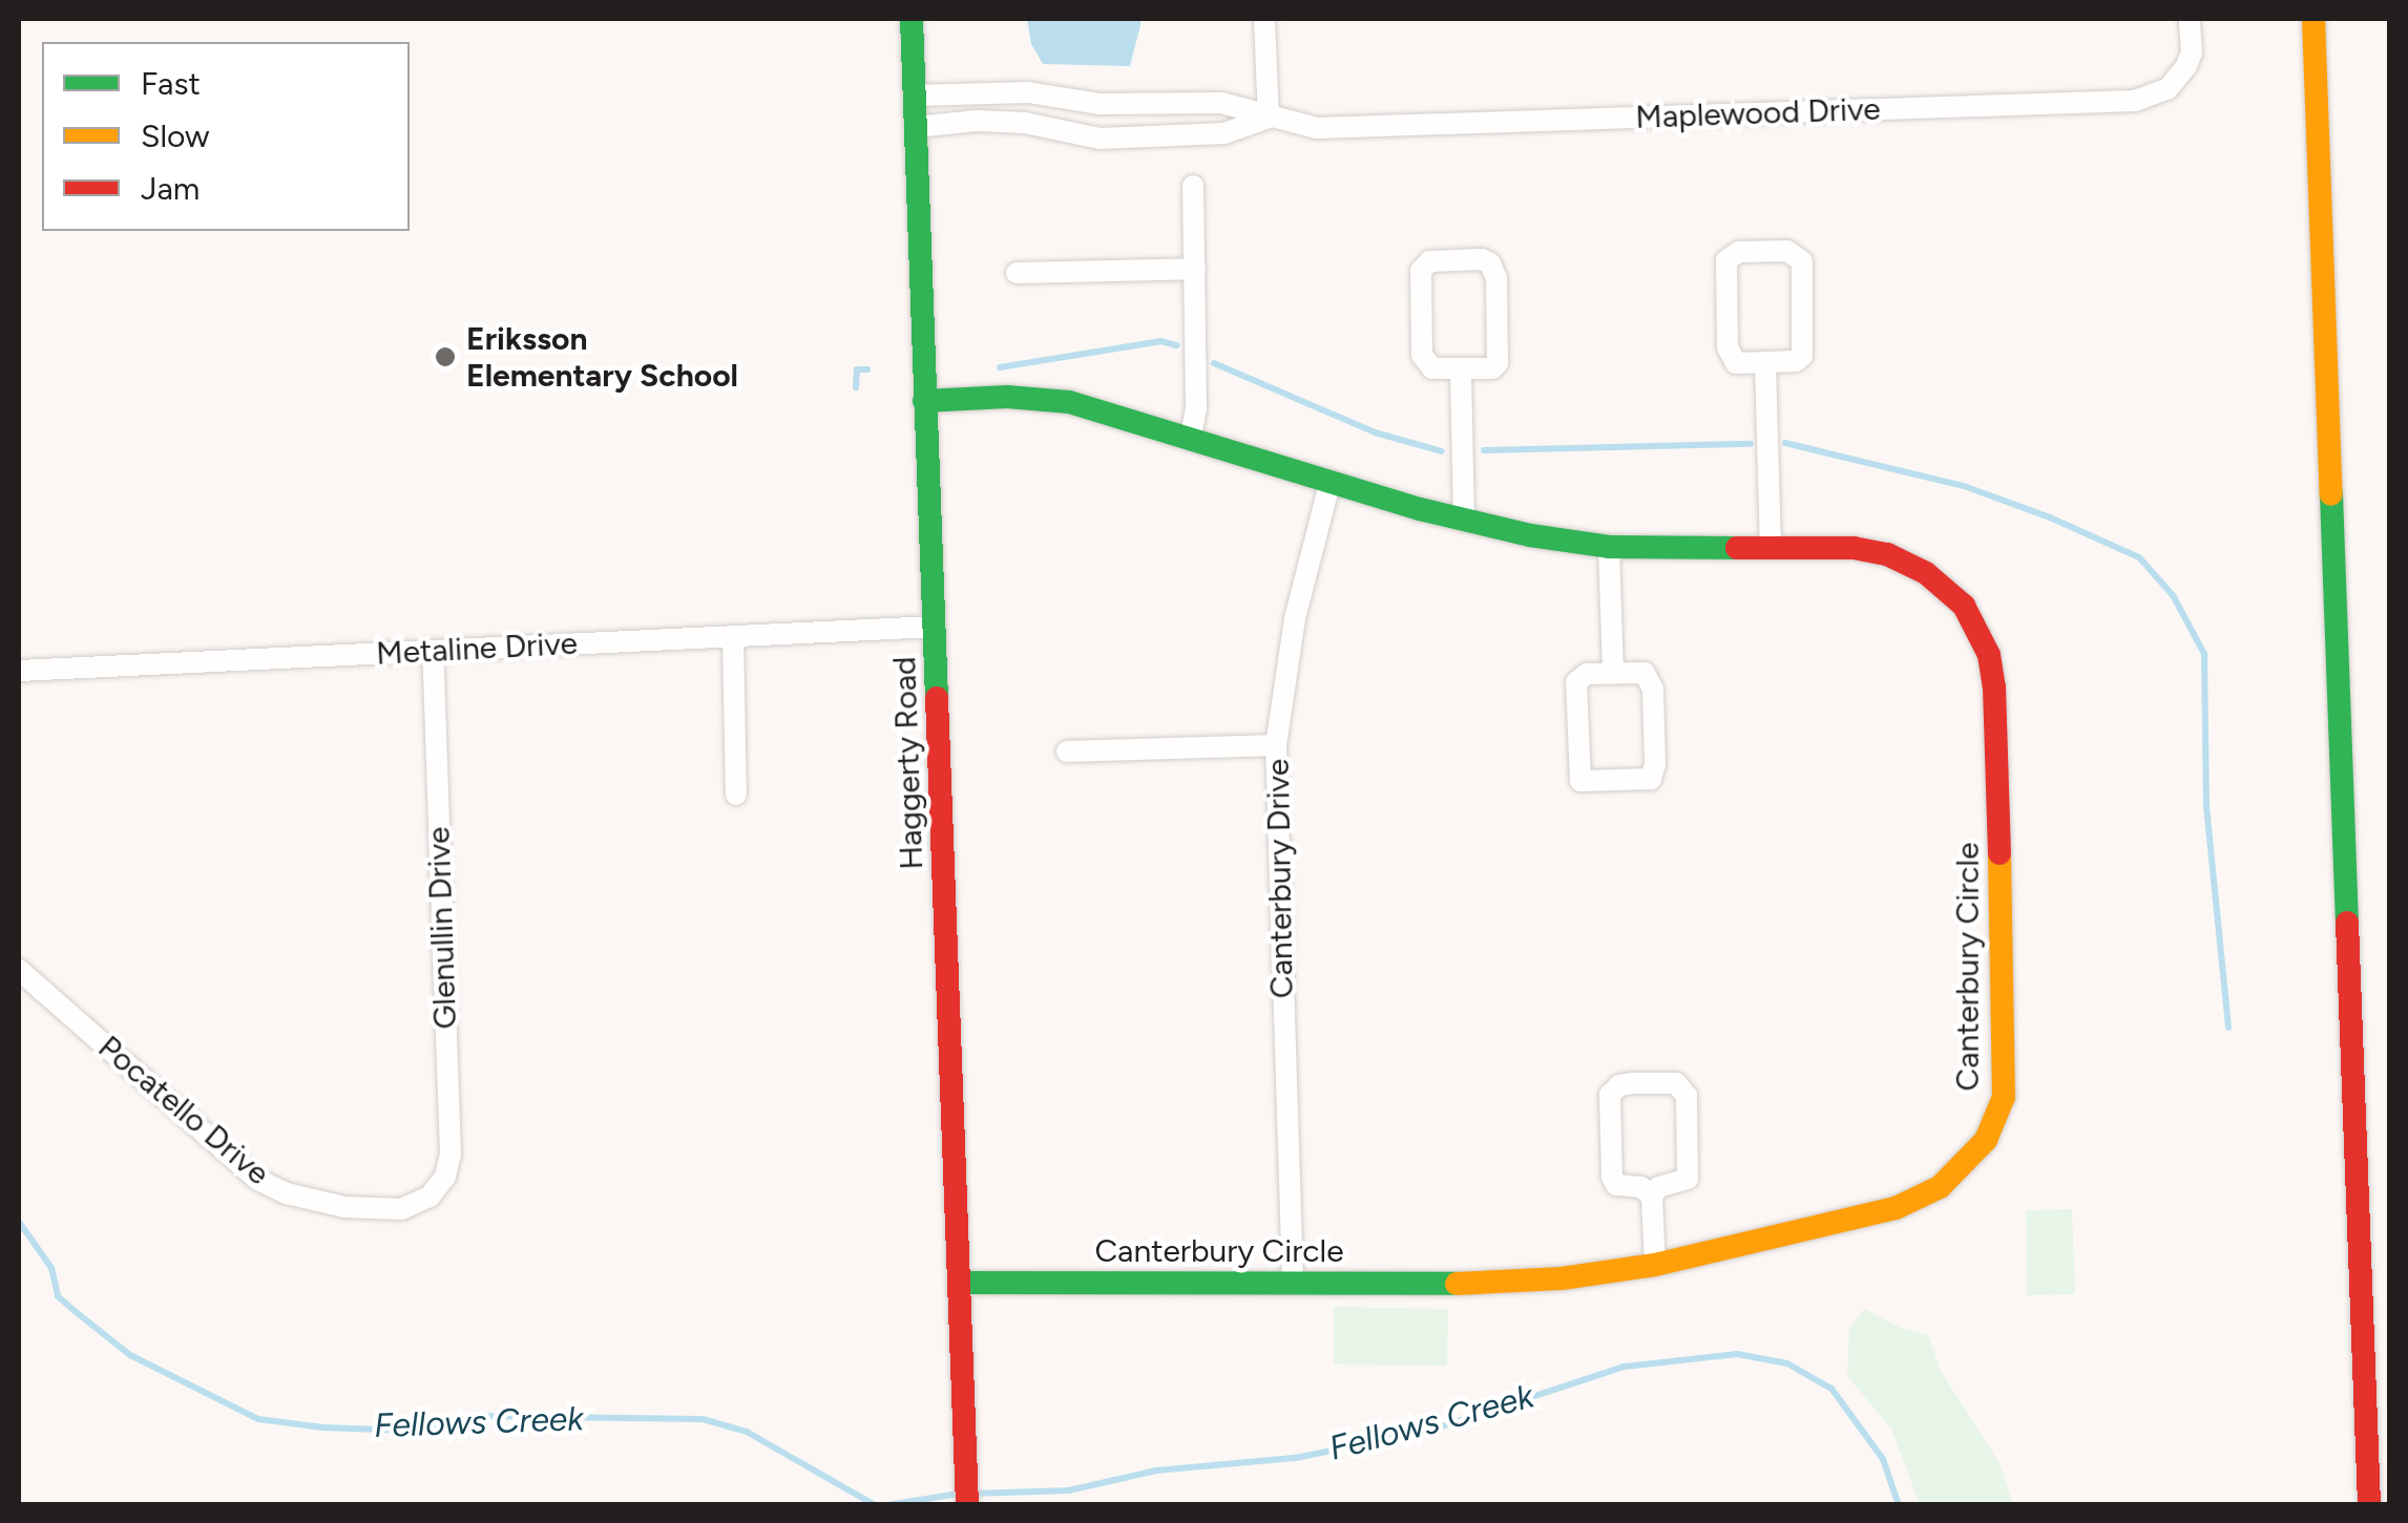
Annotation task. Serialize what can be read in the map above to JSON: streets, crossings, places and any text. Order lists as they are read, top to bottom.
{
  "streets": {
    "main road": ["Haggerty Road", "Canterbury Circle"],
    "street": [
      "Maplewood Drive",
      "Metaline Drive",
      "Canterbury Drive",
      "Glenullin Drive",
      "Pocatello Drive"
    ]
  },
  "crossings": [
    ["Maplewood Drive", "Haggerty Road"],
    ["Metaline Drive", "Haggerty Road"],
    ["Metaline Drive", "Glenullin Drive"],
    ["Haggerty Road", "Canterbury Circle"],
    ["Canterbury Drive", "Canterbury Circle"],
    ["Glenullin Drive", "Pocatello Drive"]
  ],
  "water": ["Fellows Creek"],
  "places": ["Eriksson Elementary School"],
  "legend": ["Fast", "Slow", "Jam"]
}
